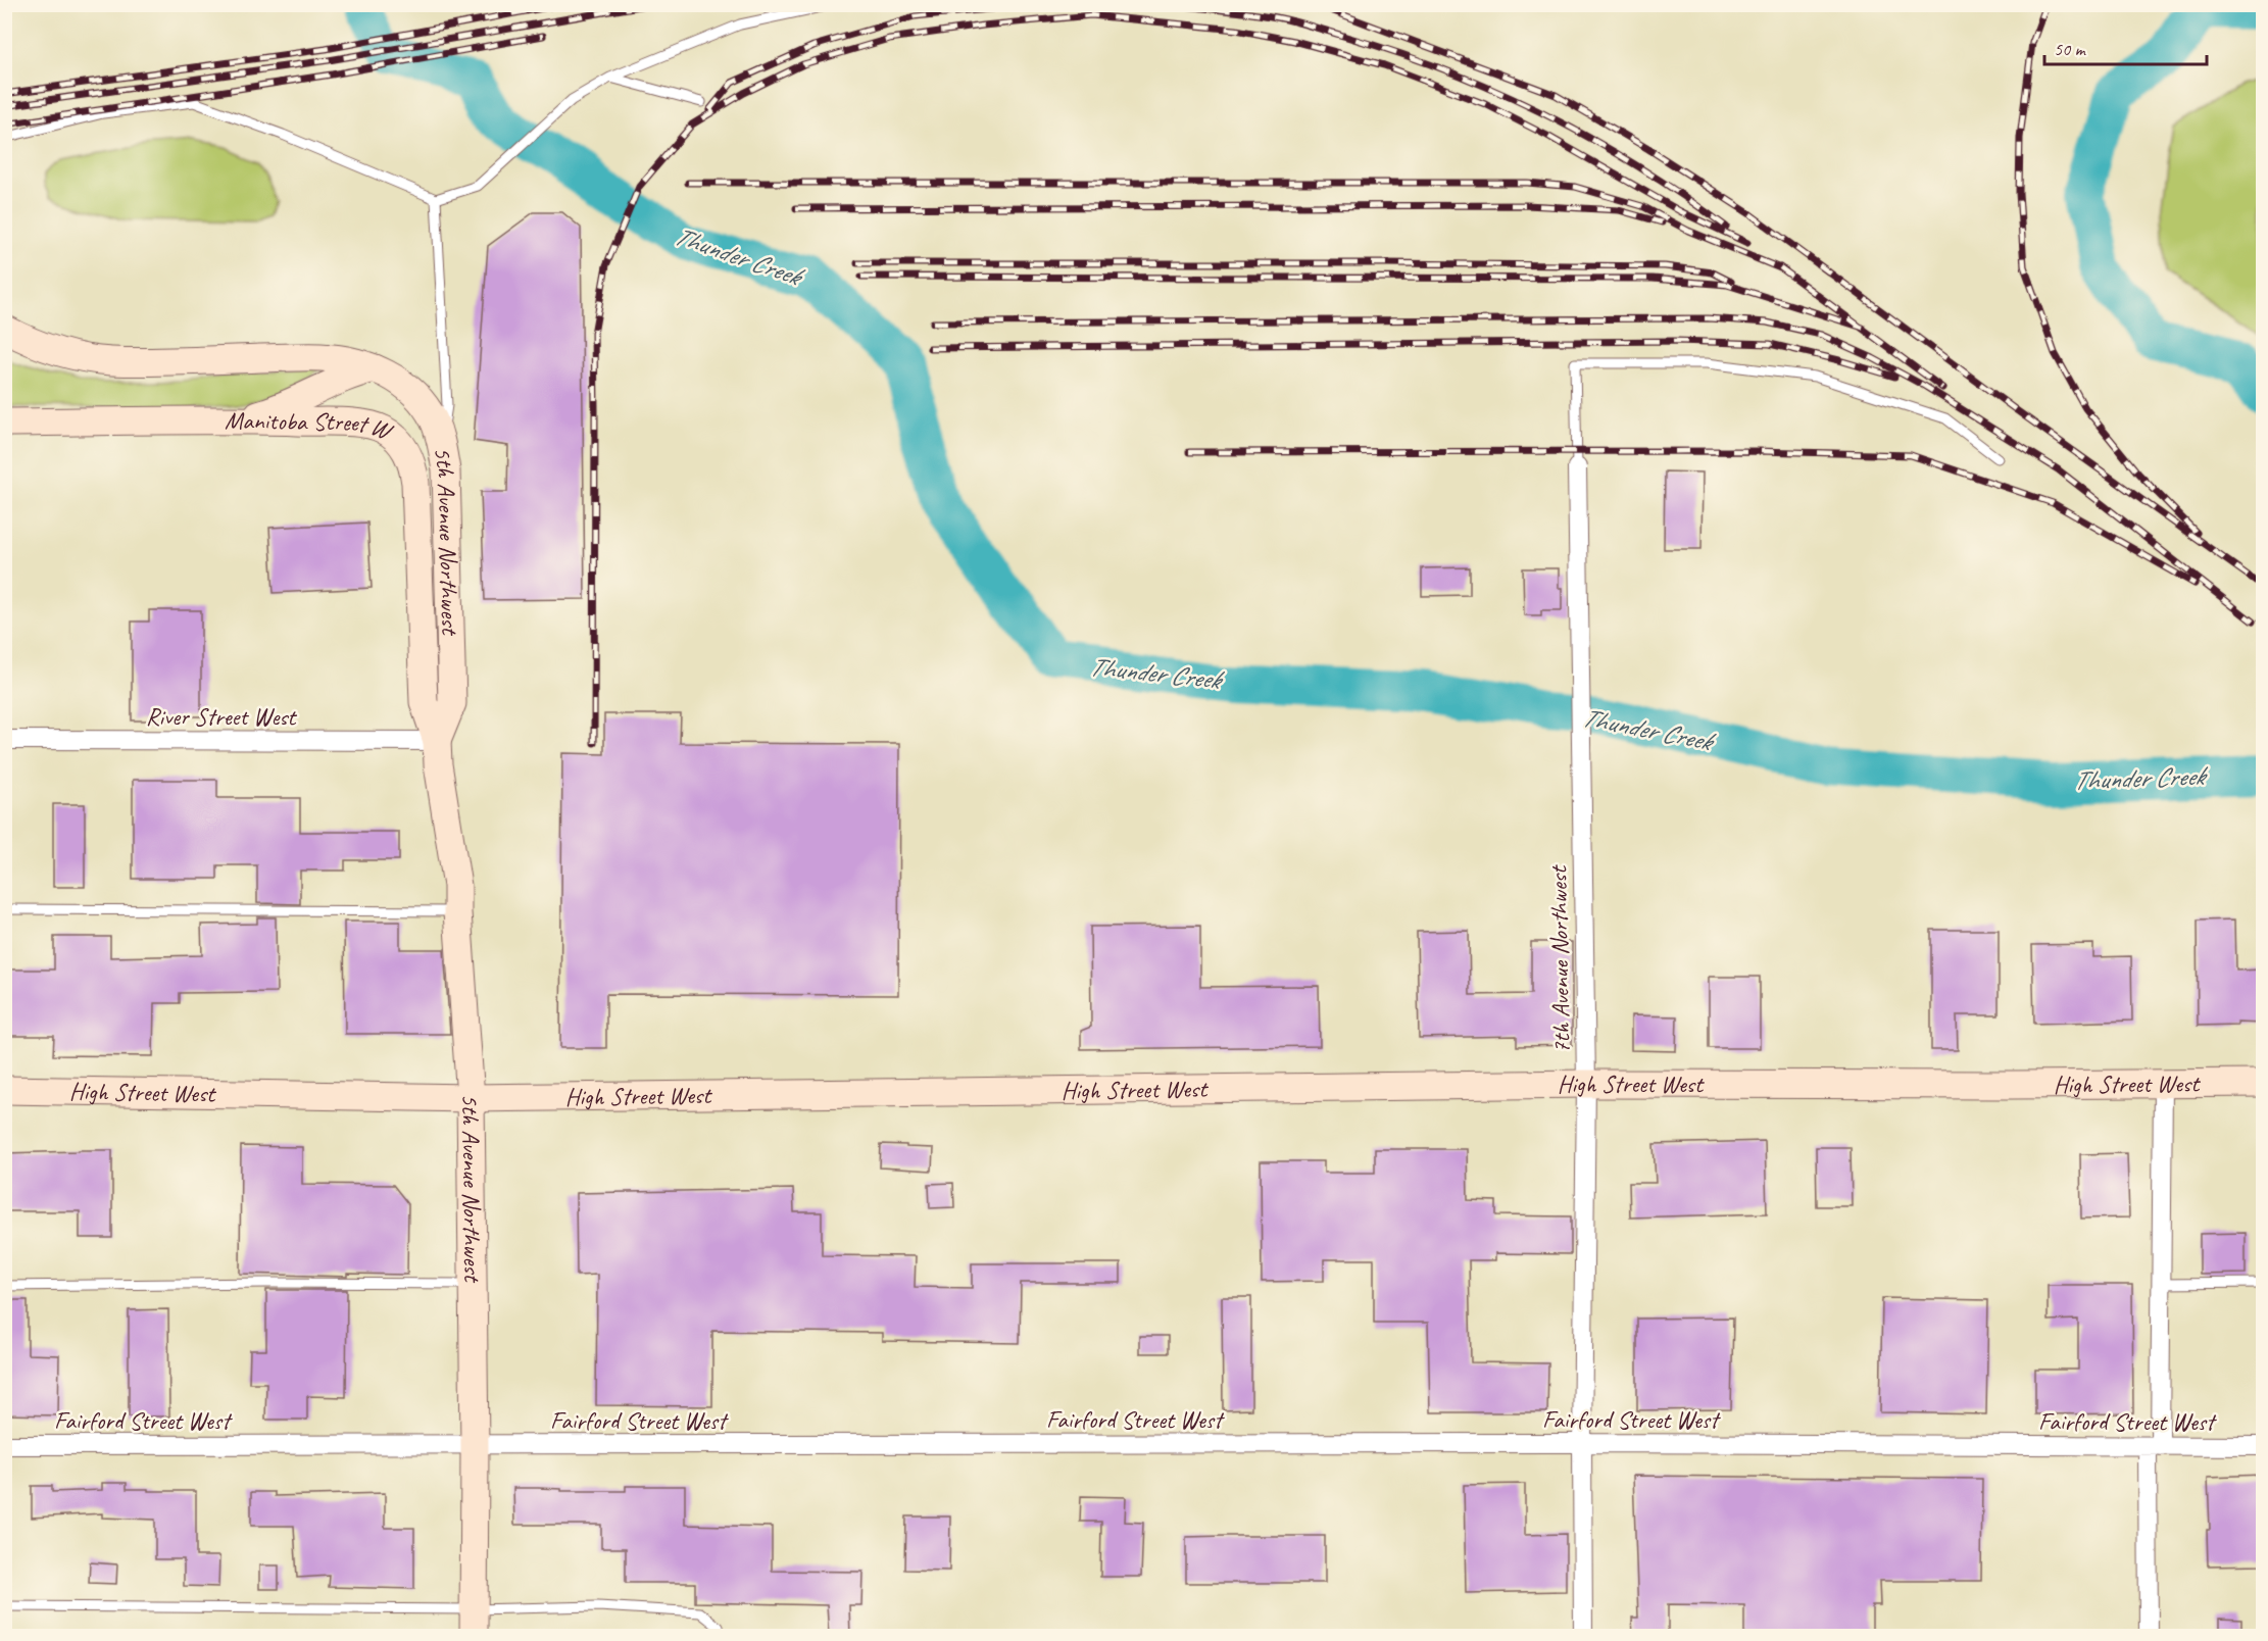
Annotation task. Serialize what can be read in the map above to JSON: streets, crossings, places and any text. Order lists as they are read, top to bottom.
{
  "streets": {
    "main road": ["Manitoba Street W", "5th Avenue Northwest", "High Street West"],
    "street": ["River Street West", "7th Avenue Northwest", "Fairford Street West"]
  },
  "crossings": [
    ["Manitoba Street W", "5th Avenue Northwest"],
    ["5th Avenue Northwest", "River Street West"],
    ["5th Avenue Northwest", "High Street West"],
    ["5th Avenue Northwest", "Fairford Street West"],
    ["7th Avenue Northwest", "High Street West"],
    ["7th Avenue Northwest", "Fairford Street West"]
  ],
  "water": ["Thunder Creek"],
  "scale_bar": "50 m"
}
